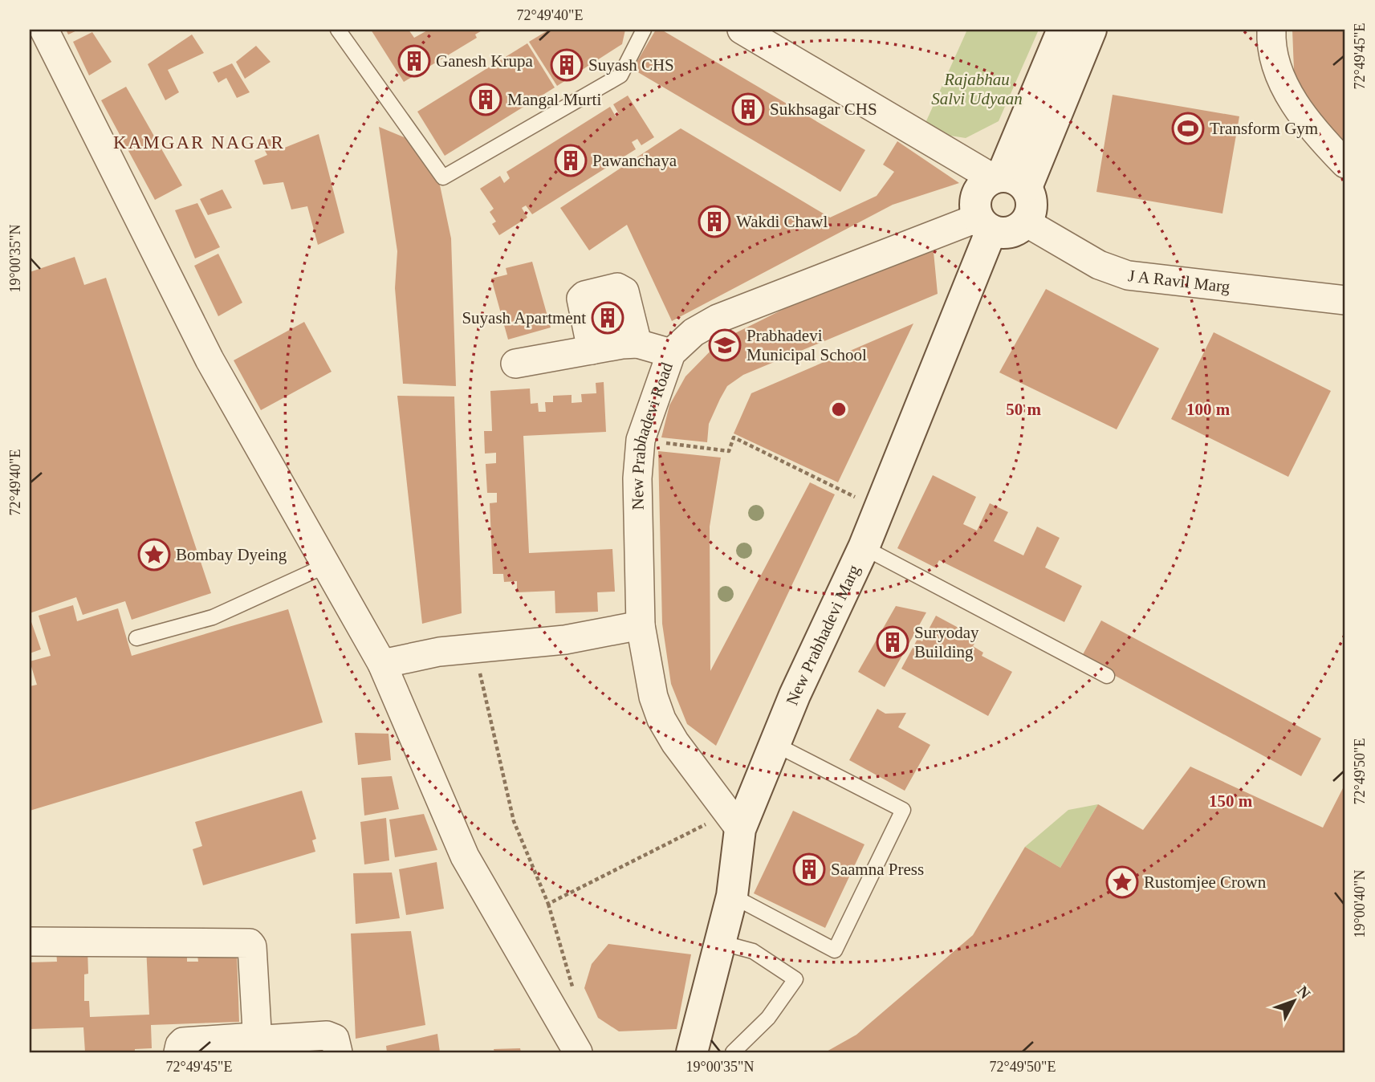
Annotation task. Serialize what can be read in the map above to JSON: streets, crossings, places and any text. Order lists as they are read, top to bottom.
{
  "streets": {
    "main road": ["New Prabhadevi Marg"],
    "street": ["J A Ravil Marg", "New Prabhadevi Road"]
  },
  "crossings": [
    ["J A Ravil Marg", "New Prabhadevi Road"],
    ["J A Ravil Marg", "New Prabhadevi Marg"],
    ["New Prabhadevi Road", "New Prabhadevi Marg"]
  ],
  "districts": ["KAMGAR NAGAR"],
  "parks": ["Rajabhau Salvi Udyaan"],
  "places": {
    "building": [
      "Ganesh Krupa",
      "Suyash CHS",
      "Mangal Murti",
      "Sukhsagar CHS",
      "Pawanchaya",
      "Wakdi Chawl",
      "Suyash Apartment",
      "Suryoday Building",
      "Saamna Press"
    ],
    "sports": ["Transform Gym"],
    "school or university": ["Prabhadevi Municipal School"],
    "place": ["Bombay Dyeing", "Rustomjee Crown"]
  },
  "north": "top right",
  "coordinates": [
    "72°49'40\"E",
    "72°49'45\"E",
    "19°00'35\"N",
    "72°49'50\"E",
    "19°00'40\"N"
  ],
  "rings": ["50 m", "100 m", "150 m"]
}
